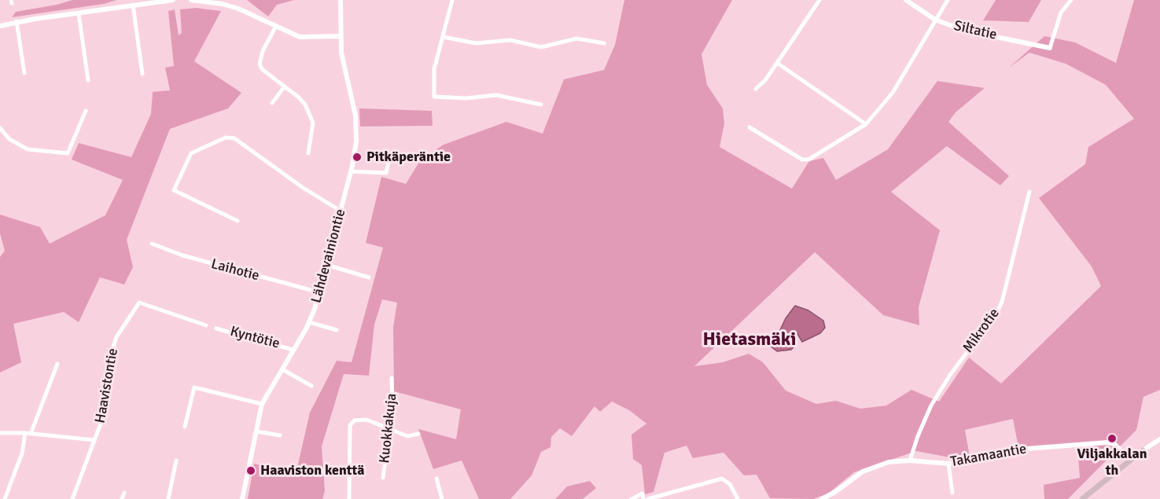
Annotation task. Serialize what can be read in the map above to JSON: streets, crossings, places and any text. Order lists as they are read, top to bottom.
{
  "streets": {
    "street": [
      "Siltatie",
      "Lähdevainiontie",
      "Laihotie",
      "Mikrotie",
      "Kyntötie",
      "Haavistontie",
      "Kuokkakuja",
      "Takamaantie"
    ]
  },
  "crossings": [
    ["Lähdevainiontie", "Laihotie"],
    ["Lähdevainiontie", "Kyntötie"],
    ["Mikrotie", "Takamaantie"]
  ],
  "districts": ["Hietasmäki"],
  "places": ["Pitkäperäntie", "Viljakkalan th", "Haaviston kenttä"]
}
